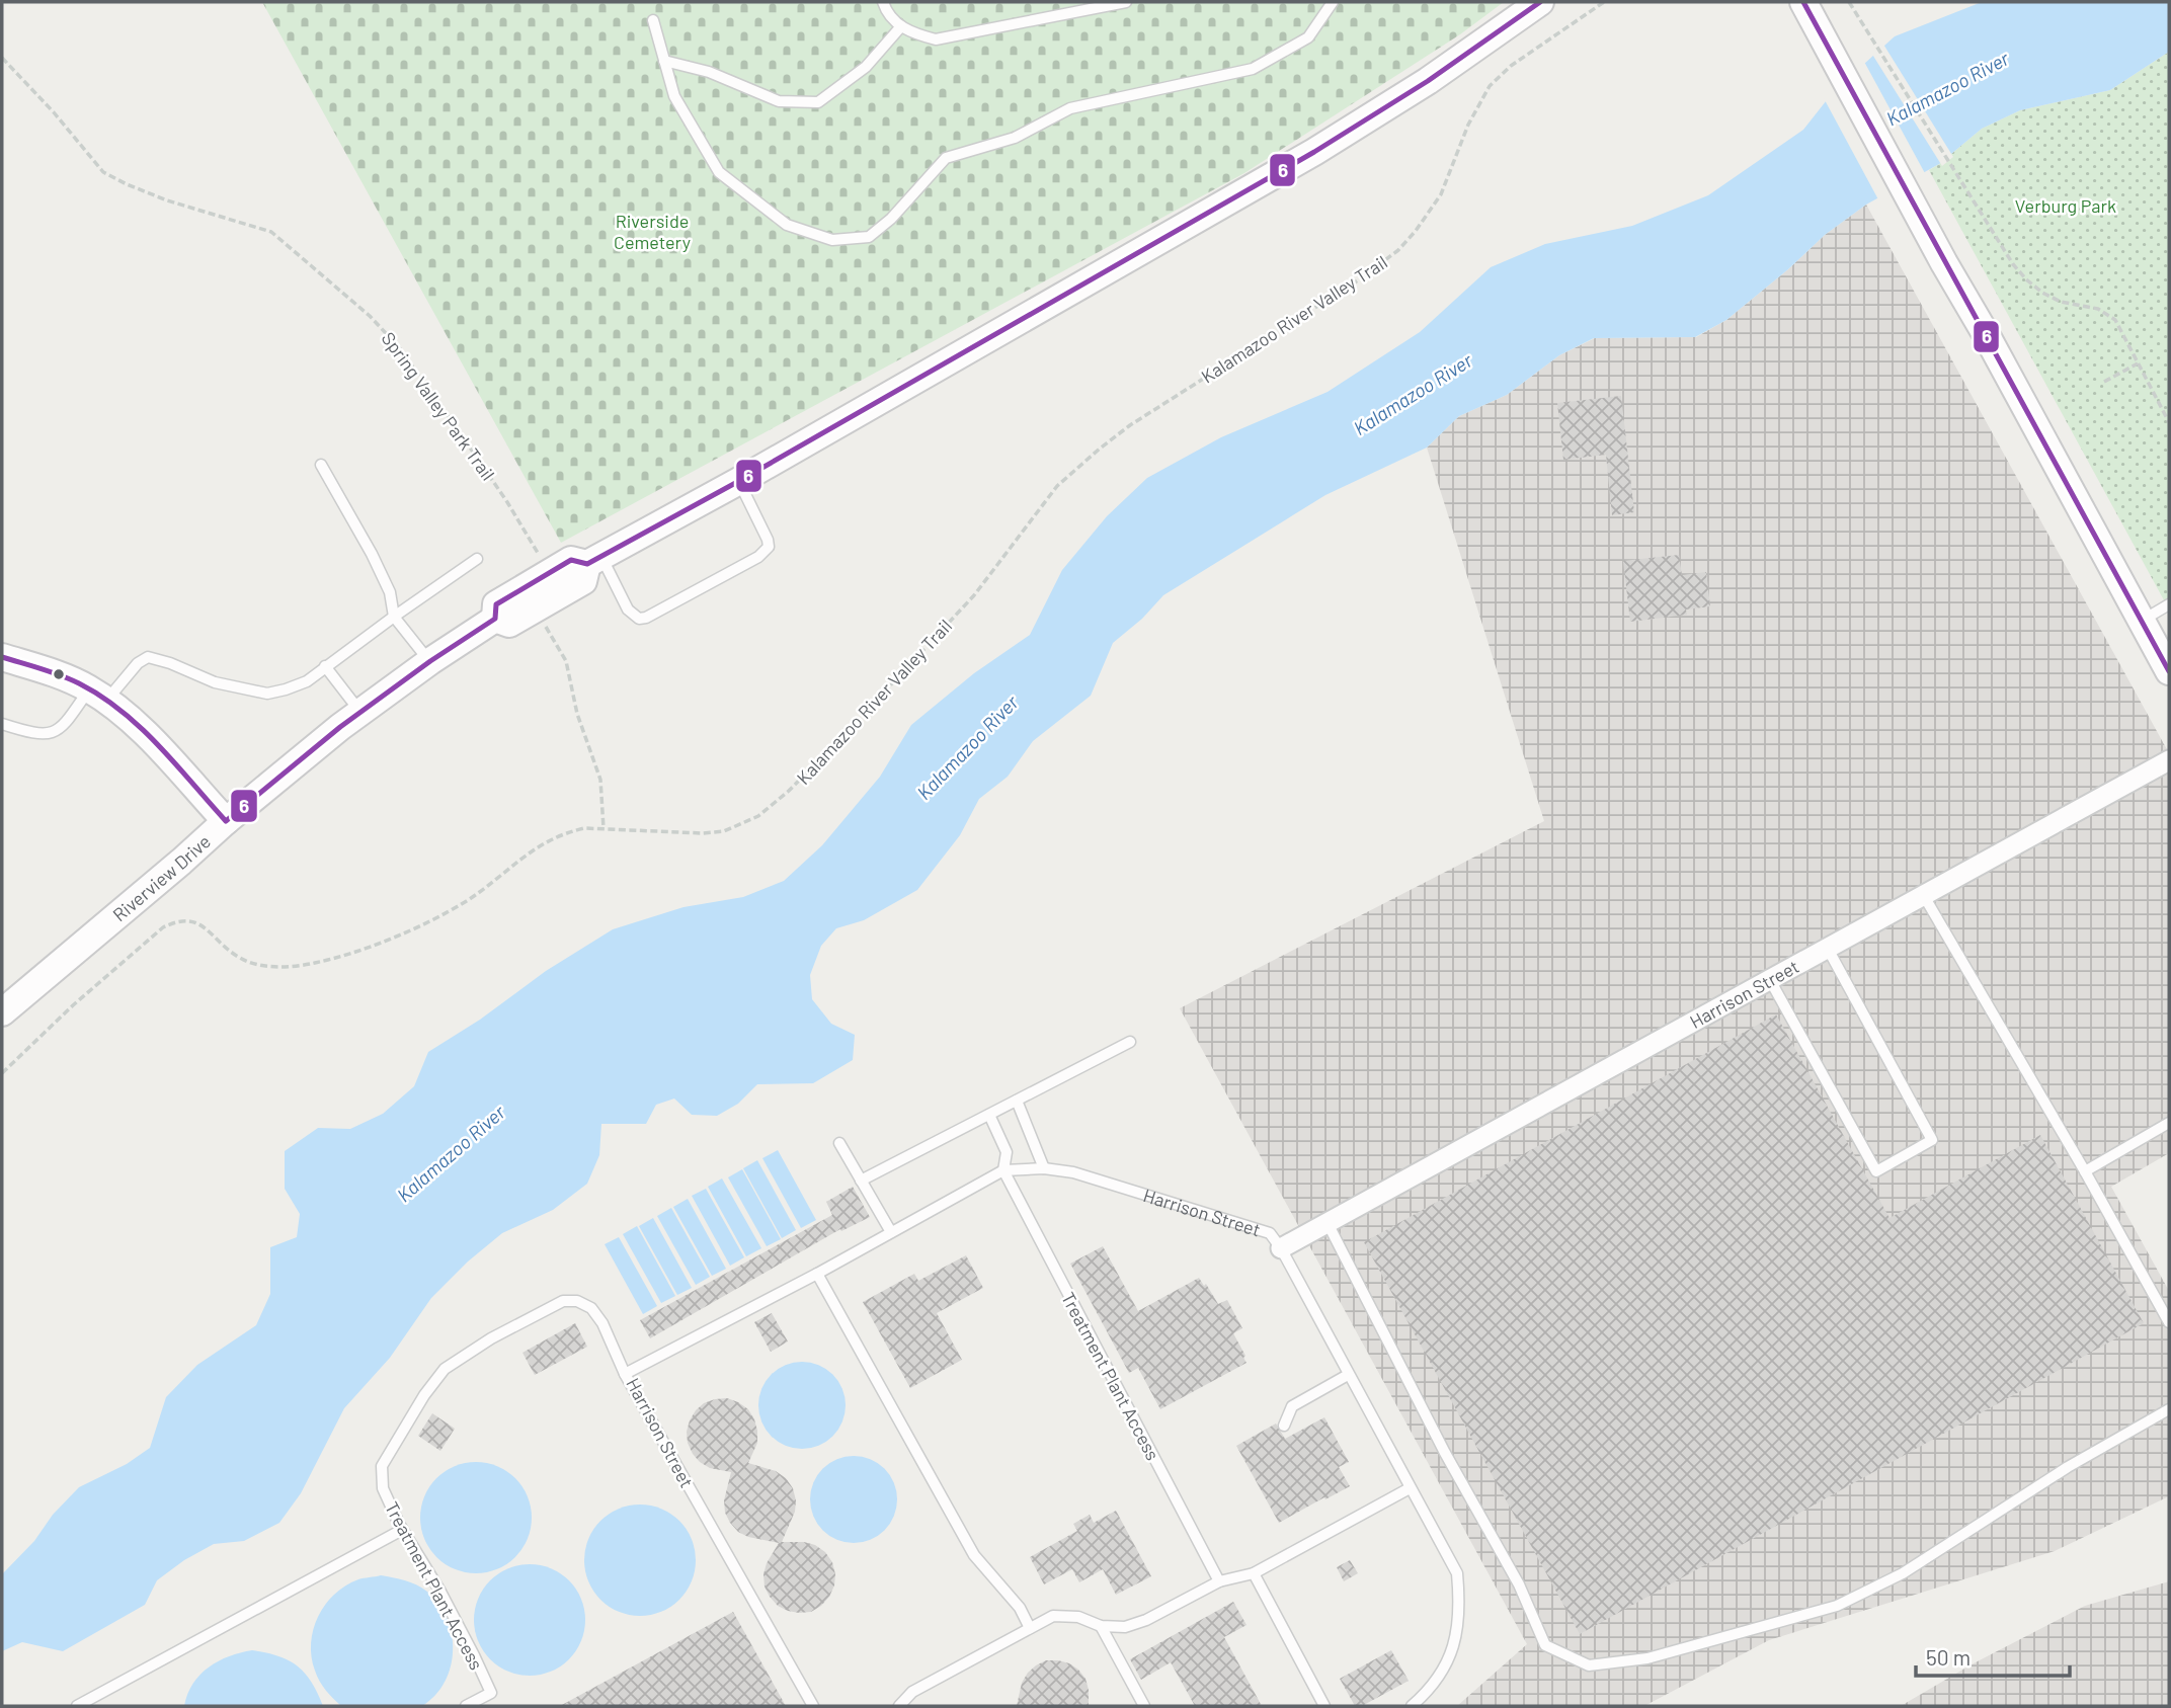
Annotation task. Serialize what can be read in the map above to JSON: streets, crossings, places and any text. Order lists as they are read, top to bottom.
{
  "streets": {
    "street": ["Riverview Drive", "Harrison Street"],
    "lane": ["Treatment Plant Access"],
    "path": ["Kalamazoo River Valley Trail", "Spring Valley Park Trail"]
  },
  "crossings": [
    ["Spring Valley Park Trail", "Riverview Drive"],
    ["Harrison Street", "Treatment Plant Access"]
  ],
  "water": ["Kalamazoo River"],
  "parks": ["Verburg Park", "Riverside Cemetery"],
  "lines": ["transit line 6"],
  "scale_bar": "50 m"
}
